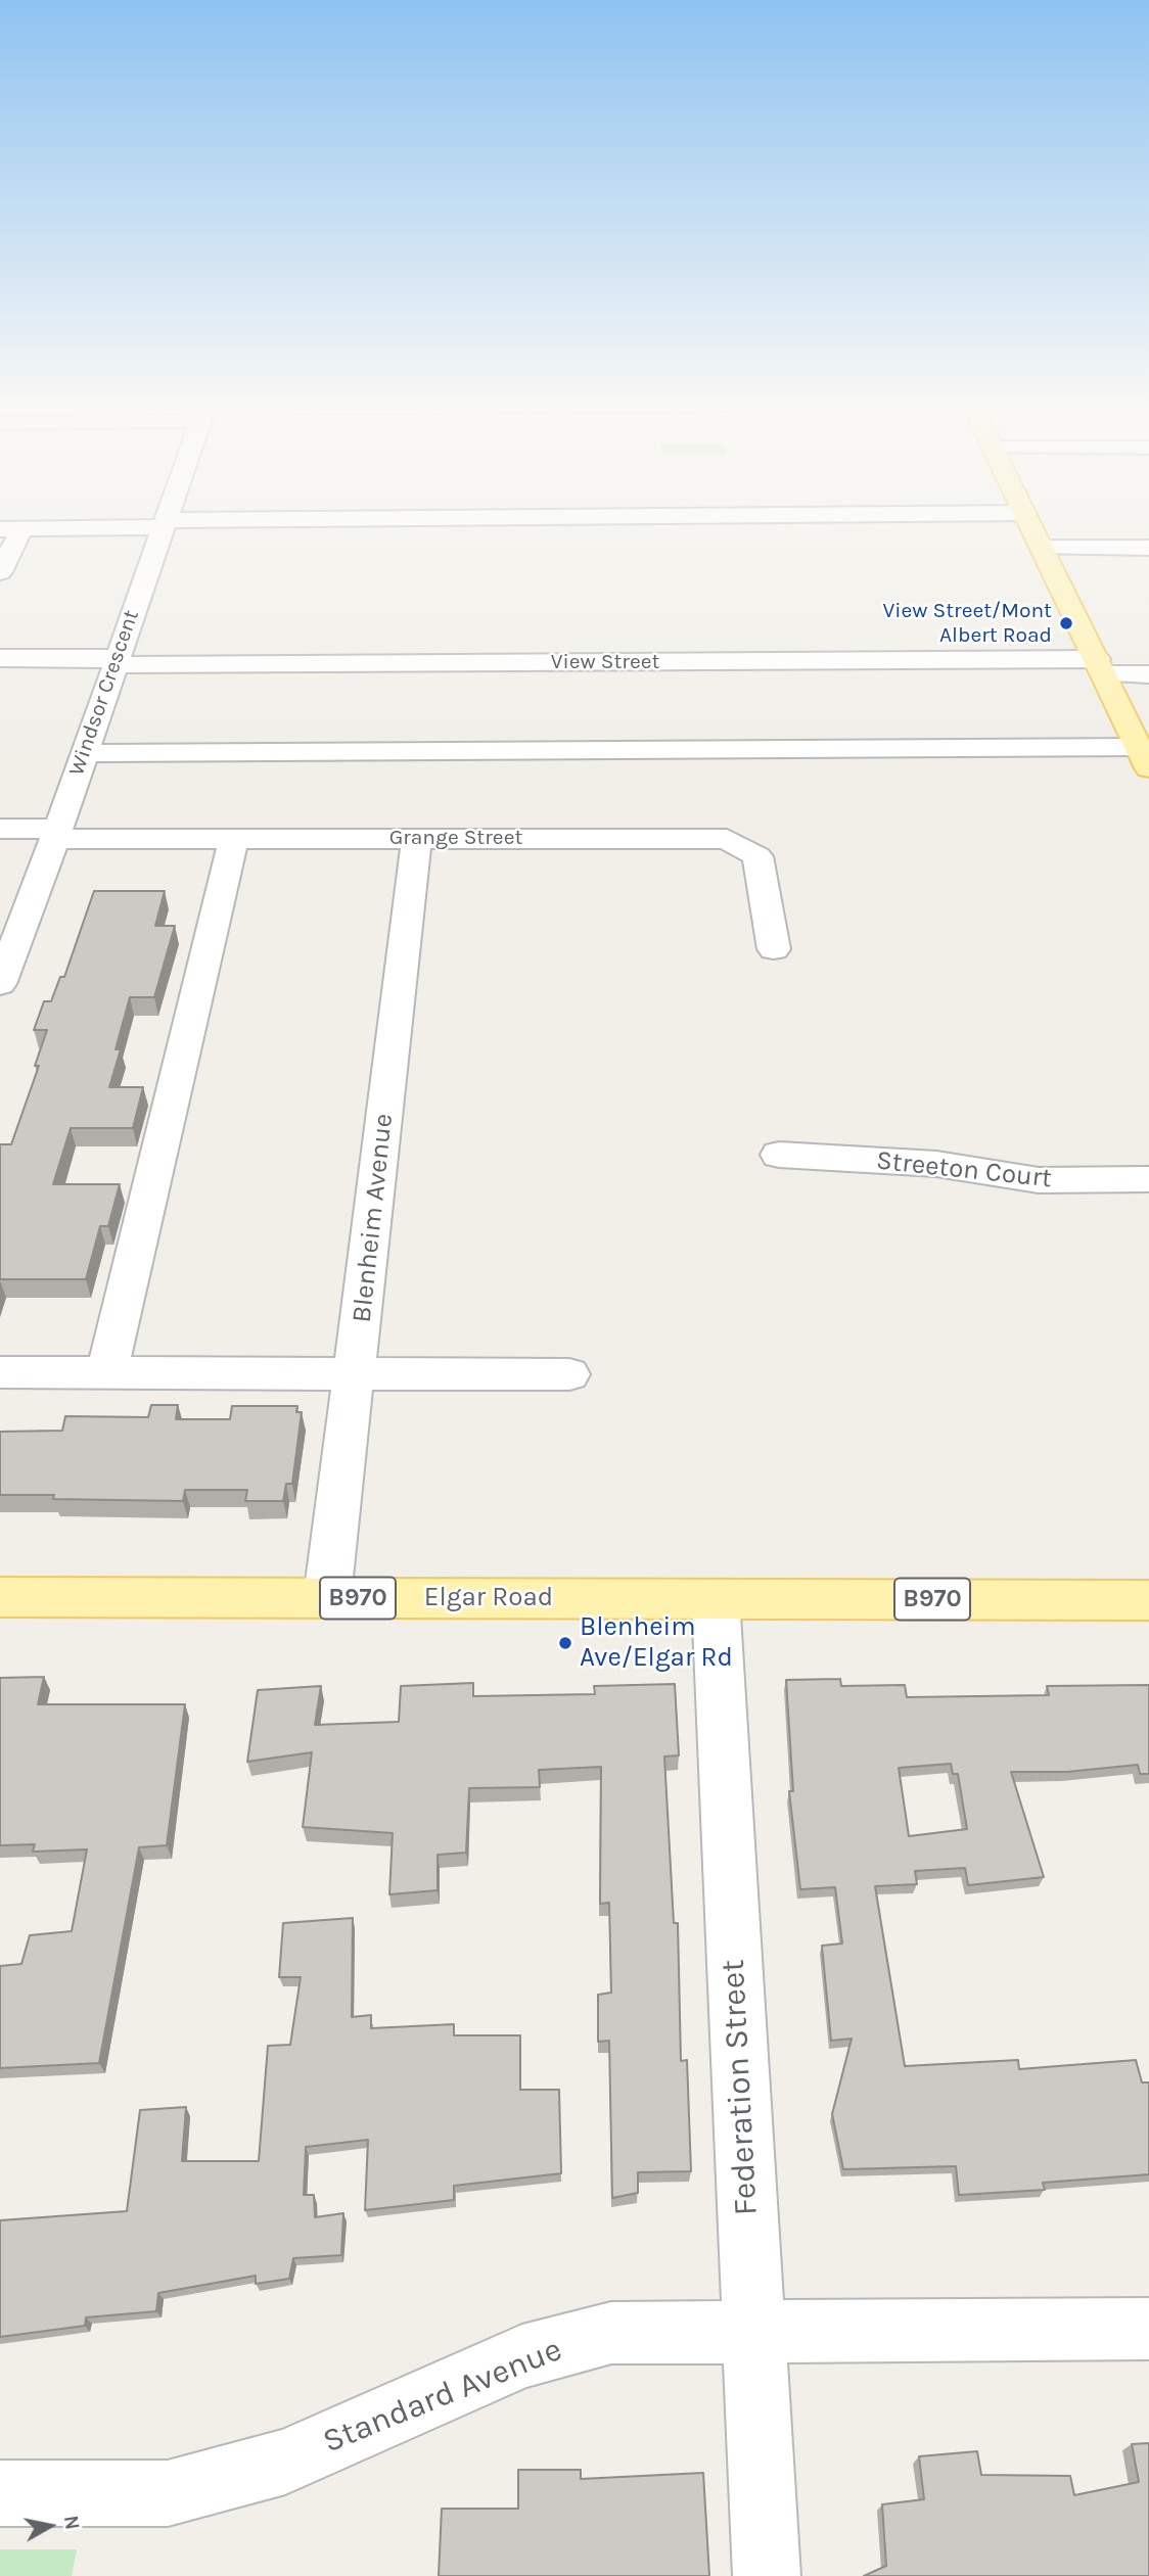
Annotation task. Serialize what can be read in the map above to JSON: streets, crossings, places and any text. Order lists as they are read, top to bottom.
{
  "streets": {
    "main road": ["B970", "Elgar Road"],
    "street": [
      "View Street",
      "Windsor Crescent",
      "Grange Street",
      "Streeton Court",
      "Blenheim Avenue",
      "Federation Street",
      "Standard Avenue"
    ]
  },
  "crossings": [
    ["View Street", "Windsor Crescent"],
    ["Windsor Crescent", "Grange Street"],
    ["Grange Street", "Blenheim Avenue"],
    ["Blenheim Avenue", "Elgar Road"],
    ["Elgar Road", "Federation Street"],
    ["Federation Street", "Standard Avenue"]
  ],
  "places": ["View Street/Mont Albert Road", "Blenheim Ave/Elgar Rd"],
  "north": "right"
}
